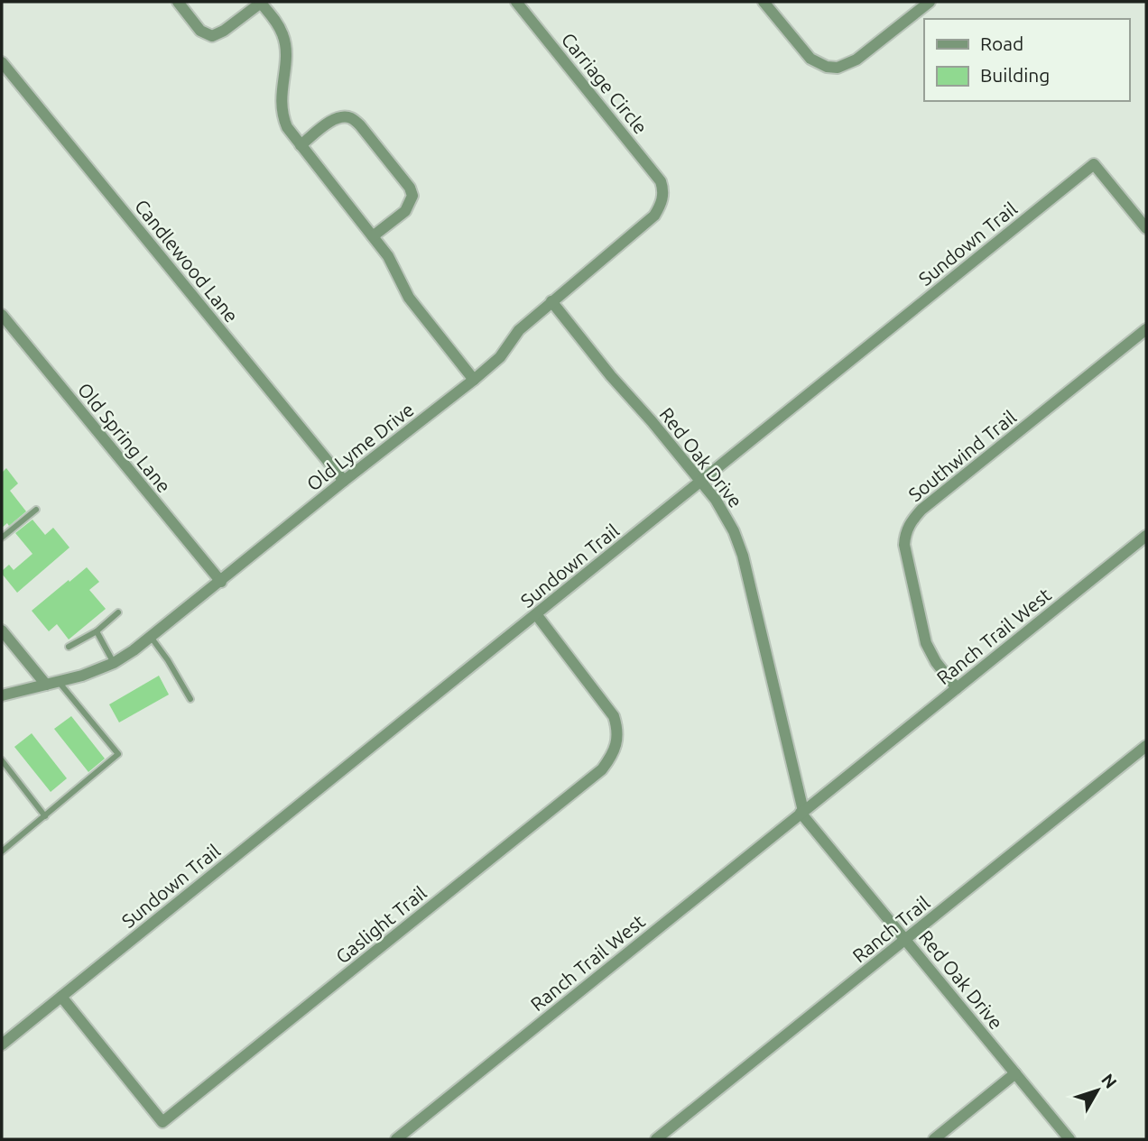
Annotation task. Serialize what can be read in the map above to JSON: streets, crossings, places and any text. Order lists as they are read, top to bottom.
{
  "streets": {
    "street": [
      "Carriage Circle",
      "Sundown Trail",
      "Candlewood Lane",
      "Old Spring Lane",
      "Old Lyme Drive",
      "Southwind Trail",
      "Red Oak Drive",
      "Ranch Trail West",
      "Gaslight Trail",
      "Ranch Trail"
    ]
  },
  "crossings": [
    ["Carriage Circle", "Old Lyme Drive"],
    ["Sundown Trail", "Red Oak Drive"],
    ["Sundown Trail", "Gaslight Trail"],
    ["Candlewood Lane", "Old Lyme Drive"],
    ["Old Spring Lane", "Old Lyme Drive"],
    ["Old Lyme Drive", "Red Oak Drive"],
    ["Southwind Trail", "Ranch Trail West"],
    ["Red Oak Drive", "Ranch Trail West"],
    ["Red Oak Drive", "Ranch Trail"]
  ],
  "legend": ["Road", "Building"],
  "north": "top right"
}
